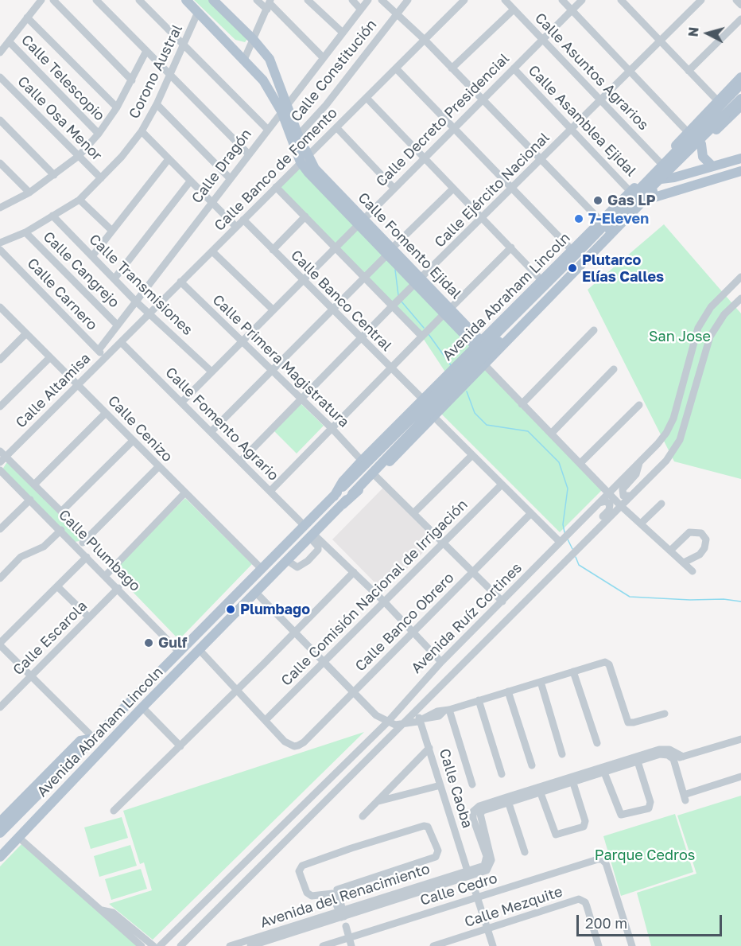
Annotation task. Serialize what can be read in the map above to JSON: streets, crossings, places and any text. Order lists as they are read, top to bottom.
{
  "streets": {
    "main road": ["Calle Fomento Ejidal", "Avenida Abraham Lincoln"],
    "street": [
      "Calle Constitución",
      "Corono Austral",
      "Calle Asuntos Agrarios",
      "Calle Telescopio",
      "Calle Osa Menor",
      "Calle Decreto Presidencial",
      "Calle Asamblea Ejidal",
      "Calle Dragón",
      "Calle Banco de Fomento",
      "Calle Ejército Nacional",
      "Calle Cangrejo",
      "Calle Transmisiones",
      "Calle Carnero",
      "Calle Banco Central",
      "Calle Primera Magistratura",
      "Calle Altamisa",
      "Calle Fomento Agrario",
      "Calle Cenizo",
      "Calle Plumbago",
      "Calle Comisión Nacional de Irrigación",
      "Avenida Ruíz Cortines",
      "Calle Banco Obrero",
      "Calle Escarola",
      "Calle Caoba",
      "Calle Cedro",
      "Avenida del Renacimiento",
      "Calle Mezquite"
    ]
  },
  "crossings": [
    ["Corono Austral", "Calle Osa Menor"],
    ["Corono Austral", "Calle Cangrejo"],
    ["Corono Austral", "Calle Transmisiones"],
    ["Calle Asuntos Agrarios", "Calle Decreto Presidencial"],
    ["Calle Asuntos Agrarios", "Calle Ejército Nacional"],
    ["Calle Asuntos Agrarios", "Avenida Abraham Lincoln"],
    ["Calle Decreto Presidencial", "Calle Asamblea Ejidal"],
    ["Calle Decreto Presidencial", "Calle Fomento Ejidal"],
    ["Calle Decreto Presidencial", "Calle Transmisiones"],
    ["Calle Decreto Presidencial", "Calle Banco Central"],
    ["Calle Decreto Presidencial", "Calle Primera Magistratura"],
    ["Calle Decreto Presidencial", "Calle Fomento Agrario"],
    ["Calle Asamblea Ejidal", "Calle Ejército Nacional"],
    ["Calle Asamblea Ejidal", "Avenida Abraham Lincoln"],
    ["Calle Dragón", "Calle Cangrejo"],
    ["Calle Dragón", "Calle Transmisiones"],
    ["Calle Dragón", "Calle Carnero"],
    ["Calle Banco de Fomento", "Calle Fomento Ejidal"],
    ["Calle Banco de Fomento", "Calle Transmisiones"],
    ["Calle Banco de Fomento", "Calle Carnero"],
    ["Calle Banco de Fomento", "Calle Banco Central"],
    ["Calle Banco de Fomento", "Calle Primera Magistratura"],
    ["Calle Banco de Fomento", "Calle Altamisa"],
    ["Calle Banco de Fomento", "Calle Fomento Agrario"],
    ["Calle Ejército Nacional", "Calle Fomento Ejidal"],
    ["Calle Ejército Nacional", "Calle Banco Central"],
    ["Calle Ejército Nacional", "Calle Primera Magistratura"],
    ["Calle Ejército Nacional", "Calle Fomento Agrario"],
    ["Calle Fomento Ejidal", "Avenida Abraham Lincoln"],
    ["Calle Carnero", "Calle Altamisa"],
    ["Avenida Abraham Lincoln", "Calle Banco Central"],
    ["Avenida Abraham Lincoln", "Calle Primera Magistratura"],
    ["Calle Altamisa", "Calle Cenizo"],
    ["Calle Altamisa", "Calle Plumbago"],
    ["Calle Plumbago", "Calle Escarola"],
    ["Calle Comisión Nacional de Irrigación", "Calle Banco Obrero"],
    ["Avenida Ruíz Cortines", "Calle Caoba"],
    ["Calle Caoba", "Avenida del Renacimiento"]
  ],
  "parks": ["San Jose", "Parque Cedros"],
  "places": [
    "Gas LP",
    "7-Eleven",
    "Plutarco Elías Calles",
    "Plumbago",
    "Gulf"
  ],
  "scale_bar": "200 m",
  "north": "left"
}
